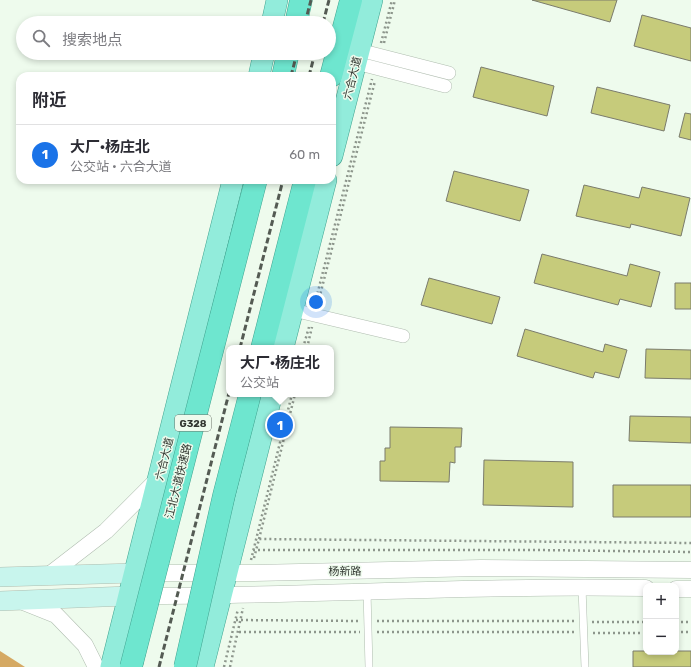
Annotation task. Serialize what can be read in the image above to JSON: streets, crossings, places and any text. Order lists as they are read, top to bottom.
{
  "streets": {
    "highway": ["G328", "江北大道快速路"],
    "main road": ["六合大道", "杨新路"]
  },
  "crossings": [
    ["六合大道", "杨新路"]
  ],
  "page": {
    "search": "搜索地点",
    "heading": "附近",
    "list": [
      {
        "mark": "1",
        "name": "大厂·杨庄北",
        "note": "公交站 · 六合大道",
        "value": "60 m"
      }
    ],
    "popup": ["大厂·杨庄北", "公交站"],
    "pins": "1",
    "map_buttons": ["+", "−"]
  }
}
